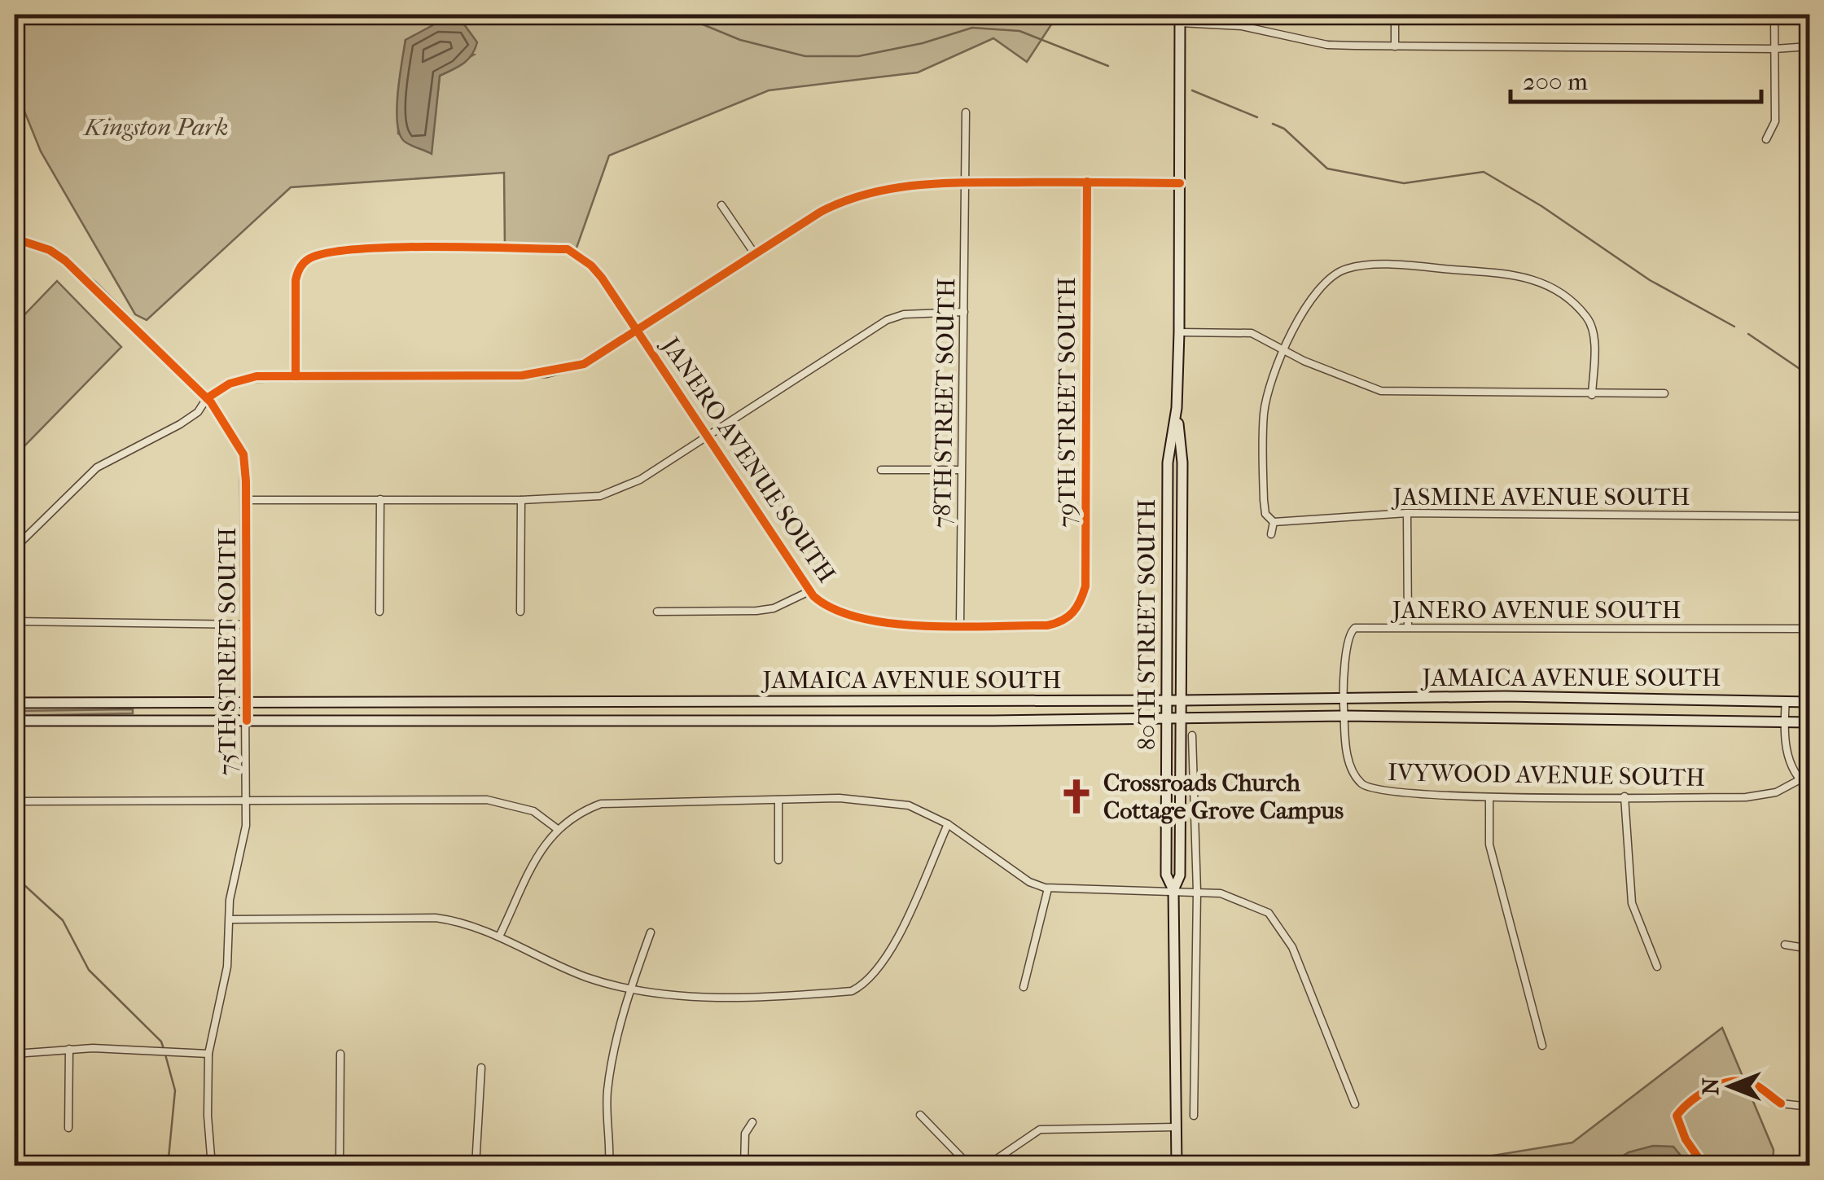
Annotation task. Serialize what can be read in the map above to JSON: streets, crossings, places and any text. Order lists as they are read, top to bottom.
{
  "streets": {
    "main road": ["80TH STREET SOUTH", "JAMAICA AVENUE SOUTH"],
    "street": [
      "79TH STREET SOUTH",
      "78TH STREET SOUTH",
      "JANERO AVENUE SOUTH",
      "JASMINE AVENUE SOUTH",
      "75TH STREET SOUTH",
      "IVYWOOD AVENUE SOUTH"
    ]
  },
  "crossings": [
    ["79TH STREET SOUTH", "JANERO AVENUE SOUTH"],
    ["78TH STREET SOUTH", "JANERO AVENUE SOUTH"],
    ["JANERO AVENUE SOUTH", "JAMAICA AVENUE SOUTH"],
    ["JANERO AVENUE SOUTH", "IVYWOOD AVENUE SOUTH"],
    ["80TH STREET SOUTH", "JAMAICA AVENUE SOUTH"],
    ["75TH STREET SOUTH", "JAMAICA AVENUE SOUTH"],
    ["JAMAICA AVENUE SOUTH", "IVYWOOD AVENUE SOUTH"]
  ],
  "parks": ["Kingston Park"],
  "places": {
    "church": ["Crossroads Church Cottage Grove Campus"]
  },
  "scale_bar": "200 m",
  "north": "left"
}
